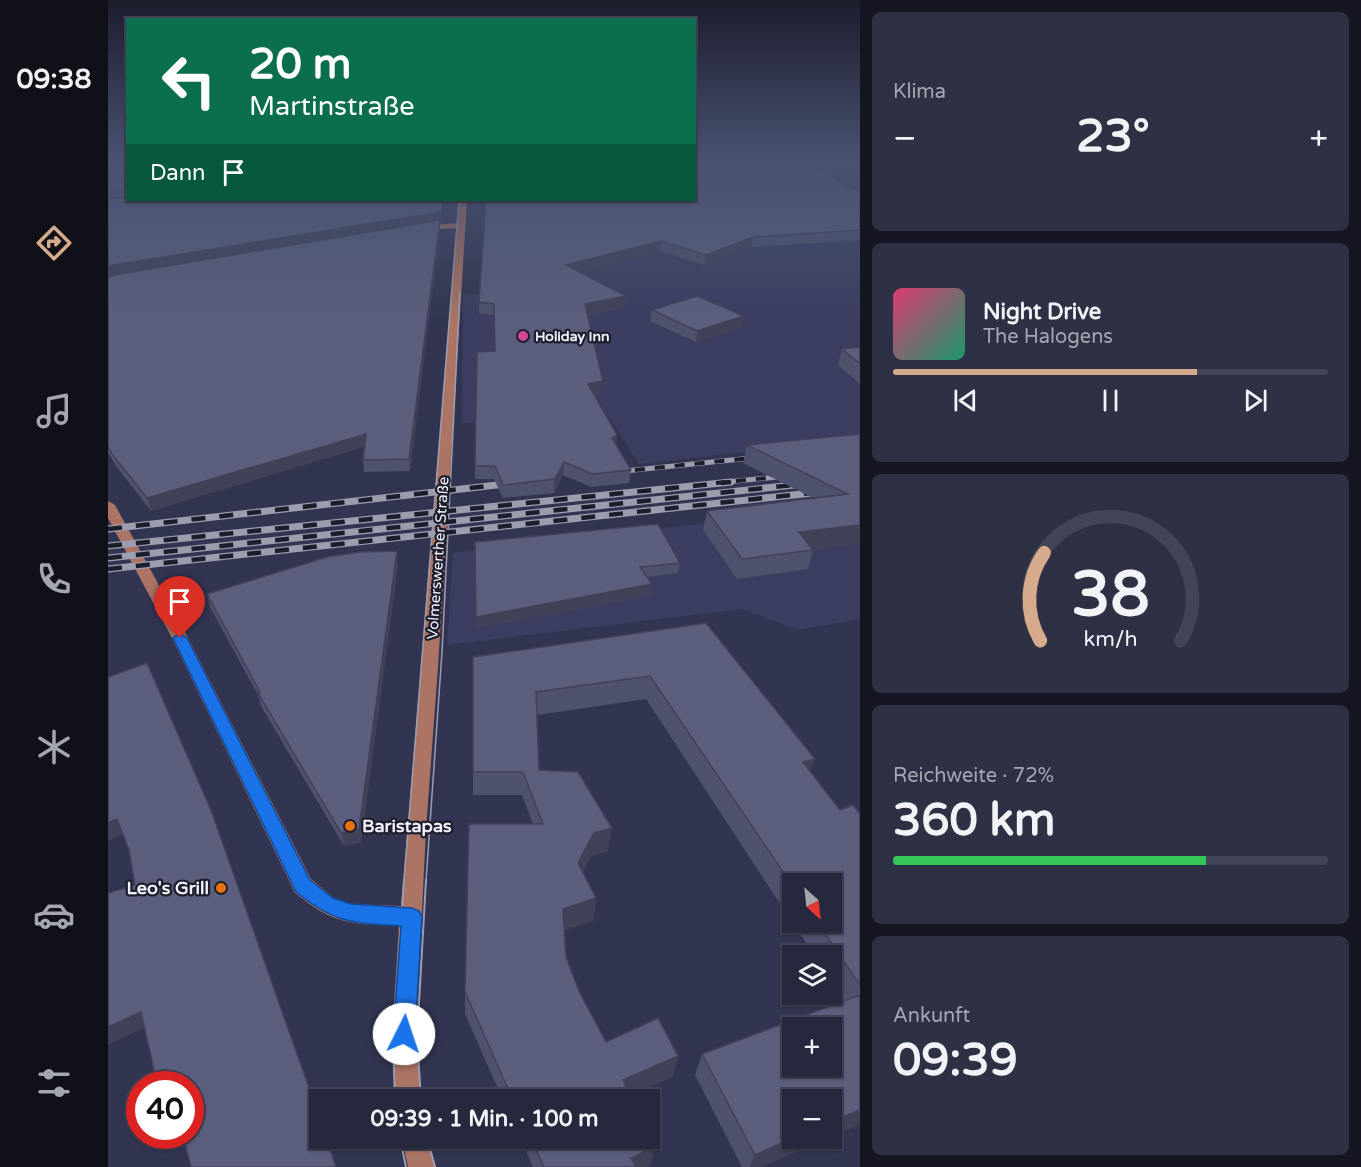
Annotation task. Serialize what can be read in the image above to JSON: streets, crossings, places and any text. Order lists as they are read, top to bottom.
{
  "streets": {
    "street": ["Volmerswerther Straße"]
  },
  "places": ["Holiday Inn", "Baristapas", "Leo's Grill"],
  "north": "bottom right",
  "page": {
    "tabs": "09:38",
    "tile": [
      "Klima",
      ["Reichweite · 72%", "360 km"],
      ["Ankunft", "09:39"]
    ],
    "turn": ["20 m", "Martinstraße"],
    "heat": ["−", "23°", "+"],
    "then": "Dann",
    "song": ["Night Drive", "The Halogens"],
    "map_buttons": ["+", "−"],
    "limit": "40",
    "trip": "09:39 · 1 Min. · 100 m",
    "gauge": ["38", "km/h"]
  }
}
